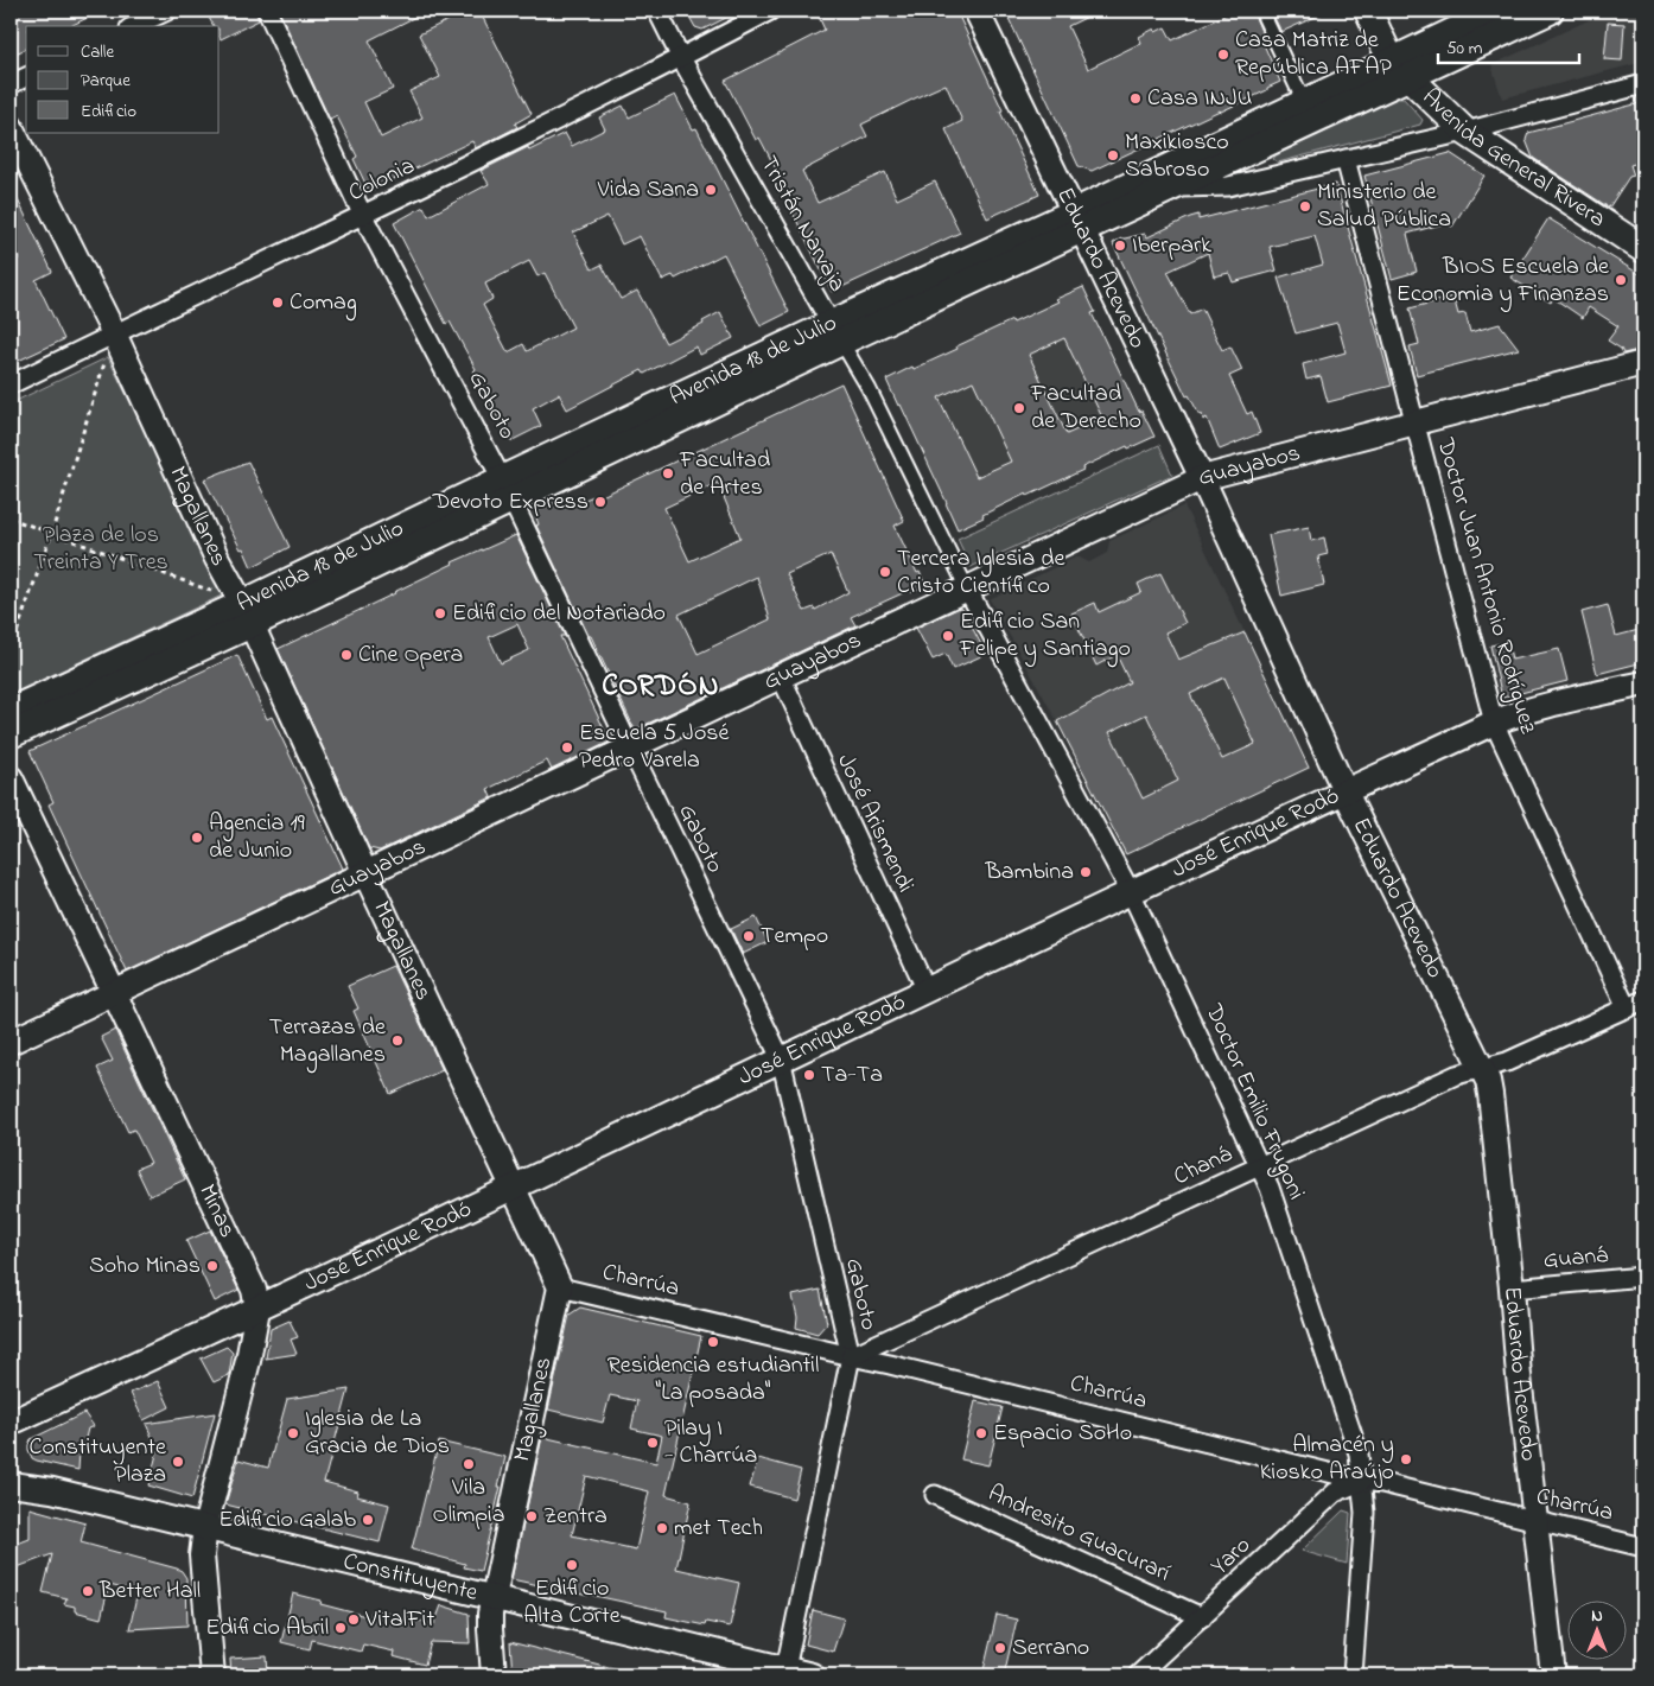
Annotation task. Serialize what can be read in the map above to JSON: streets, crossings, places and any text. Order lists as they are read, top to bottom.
{
  "streets": {
    "main road": ["Avenida General Rivera", "Avenida 18 de Julio"],
    "street": [
      "Colonia",
      "Tristán Narvaja",
      "Eduardo Acevedo",
      "Gaboto",
      "Guayabos",
      "Magallanes",
      "Doctor Juan Antonio Rodríguez",
      "José Arismendi",
      "José Enrique Rodó",
      "Doctor Emilio Frugoni",
      "Chaná",
      "Minas",
      "Guaná",
      "Charrúa",
      "Andresito Guacurarí",
      "Yaro",
      "Constituyente"
    ]
  },
  "crossings": [
    ["Avenida General Rivera", "Avenida 18 de Julio"],
    ["Colonia", "Tristán Narvaja"],
    ["Colonia", "Gaboto"],
    ["Colonia", "Magallanes"],
    ["Tristán Narvaja", "Avenida 18 de Julio"],
    ["Tristán Narvaja", "Guayabos"],
    ["Tristán Narvaja", "Doctor Emilio Frugoni"],
    ["Eduardo Acevedo", "Avenida 18 de Julio"],
    ["Eduardo Acevedo", "Guayabos"],
    ["Eduardo Acevedo", "José Enrique Rodó"],
    ["Eduardo Acevedo", "Chaná"],
    ["Eduardo Acevedo", "Guaná"],
    ["Eduardo Acevedo", "Charrúa"],
    ["Avenida 18 de Julio", "Gaboto"],
    ["Avenida 18 de Julio", "Magallanes"],
    ["Avenida 18 de Julio", "Doctor Juan Antonio Rodríguez"],
    ["Gaboto", "Guayabos"],
    ["Gaboto", "José Enrique Rodó"],
    ["Gaboto", "Chaná"],
    ["Gaboto", "Charrúa"],
    ["Gaboto", "Constituyente"],
    ["Guayabos", "Magallanes"],
    ["Guayabos", "Doctor Juan Antonio Rodríguez"],
    ["Guayabos", "José Arismendi"],
    ["Guayabos", "Doctor Emilio Frugoni"],
    ["Guayabos", "Minas"],
    ["Magallanes", "José Enrique Rodó"],
    ["Magallanes", "Charrúa"],
    ["Magallanes", "Constituyente"],
    ["Doctor Juan Antonio Rodríguez", "José Enrique Rodó"],
    ["Doctor Juan Antonio Rodríguez", "Chaná"],
    ["José Arismendi", "José Enrique Rodó"],
    ["José Enrique Rodó", "Doctor Emilio Frugoni"],
    ["José Enrique Rodó", "Minas"],
    ["Doctor Emilio Frugoni", "Chaná"],
    ["Doctor Emilio Frugoni", "Charrúa"],
    ["Doctor Emilio Frugoni", "Yaro"],
    ["Chaná", "Charrúa"],
    ["Minas", "Constituyente"],
    ["Charrúa", "Yaro"],
    ["Andresito Guacurarí", "Yaro"]
  ],
  "districts": ["CORDÓN"],
  "parks": ["Plaza de los Treinta Y Tres"],
  "places": [
    "Casa Matriz de República AFAP",
    "Casa INJU",
    "Maxikiosco Sabroso",
    "Vida Sana",
    "Ministerio de Salud Pública",
    "Iberpark",
    "BIOS Escuela de Economia y Finanzas",
    "Comag",
    "Facultad de Derecho",
    "Facultad de Artes",
    "Devoto Express",
    "Tercera Iglesia de Cristo Científico",
    "Edificio del Notariado",
    "Edificio San Felipe y Santiago",
    "Cine Opera",
    "Escuela 5 José Pedro Varela",
    "Agencia 19 de Junio",
    "Bambina",
    "Tempo",
    "Terrazas de Magallanes",
    "Ta-Ta",
    "Soho Minas",
    "Residencia estudiantil \"La posada\"",
    "Iglesia de La Gracia de Dios",
    "Espacio SoHo",
    "Pilay I - Charrúa",
    "Almacén y Kiosko Araújo",
    "Constituyente Plaza",
    "Vila Olimpia",
    "Zentra",
    "Edificio Galab",
    "met Tech",
    "Edificio Alta Corte",
    "Better Hall",
    "VitalFit",
    "Edificio Abril",
    "Serrano"
  ],
  "legend": ["Calle", "Parque", "Edificio"],
  "scale_bar": "50 m",
  "north": "top"
}
